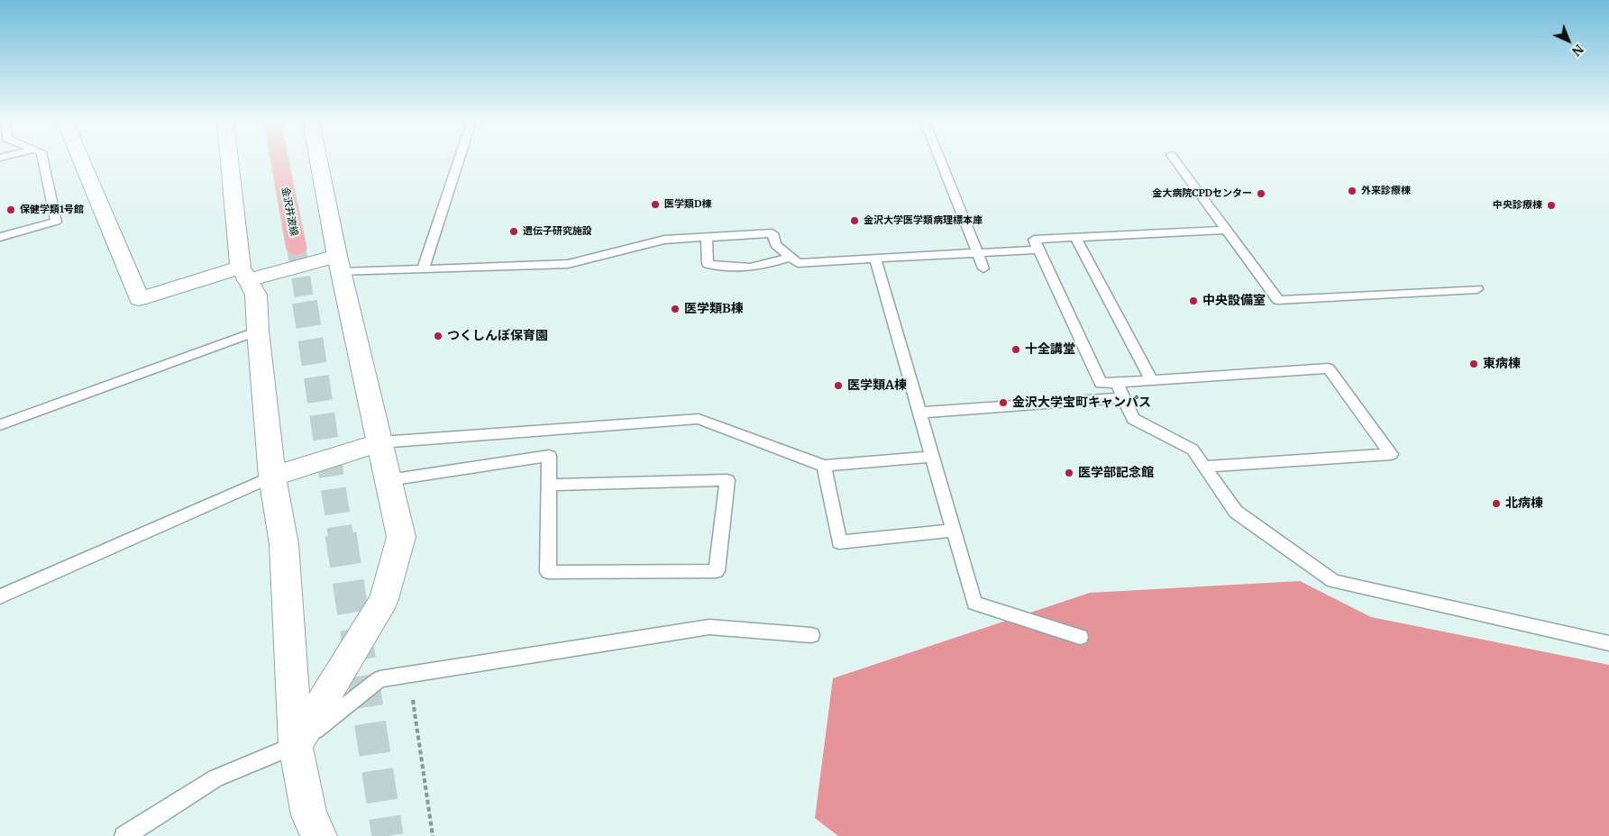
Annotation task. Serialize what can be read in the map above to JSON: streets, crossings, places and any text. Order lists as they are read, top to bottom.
{
  "streets": {
    "main road": ["金沢井波線"]
  },
  "places": [
    "外来診療棟",
    "金大病院CPDセンター",
    "医学類D棟",
    "中央診療棟",
    "保健学類1号館",
    "金沢大学医学類病理標本庫",
    "遺伝子研究施設",
    "中央設備室",
    "医学類B棟",
    "つくしんぼ保育園",
    "十全講堂",
    "東病棟",
    "医学類A棟",
    "金沢大学宝町キャンパス",
    "医学部記念館",
    "北病棟"
  ],
  "north": "bottom right"
}
